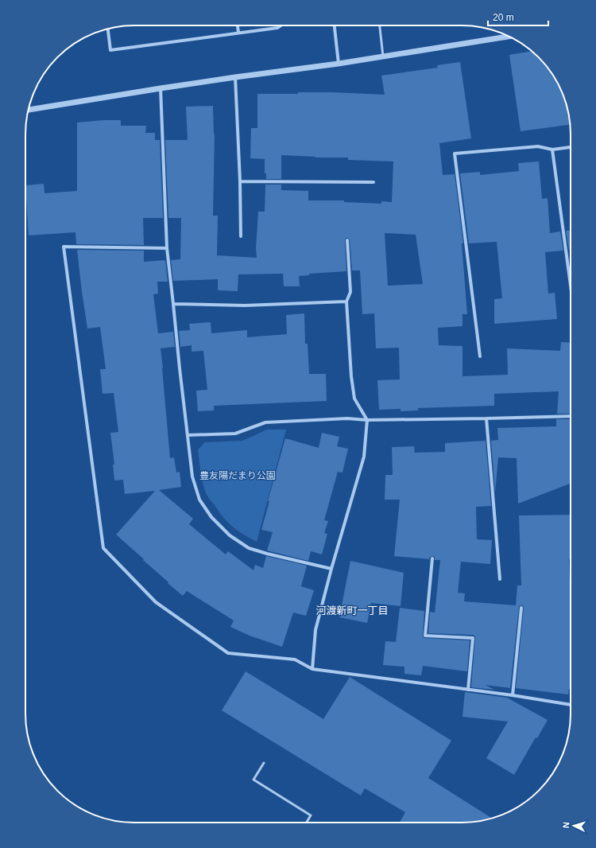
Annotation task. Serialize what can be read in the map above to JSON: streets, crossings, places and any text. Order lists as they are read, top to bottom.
{
  "districts": ["河渡新町一丁目"],
  "parks": ["豊友陽だまり公園"],
  "scale_bar": "20 m",
  "north": "left"
}
